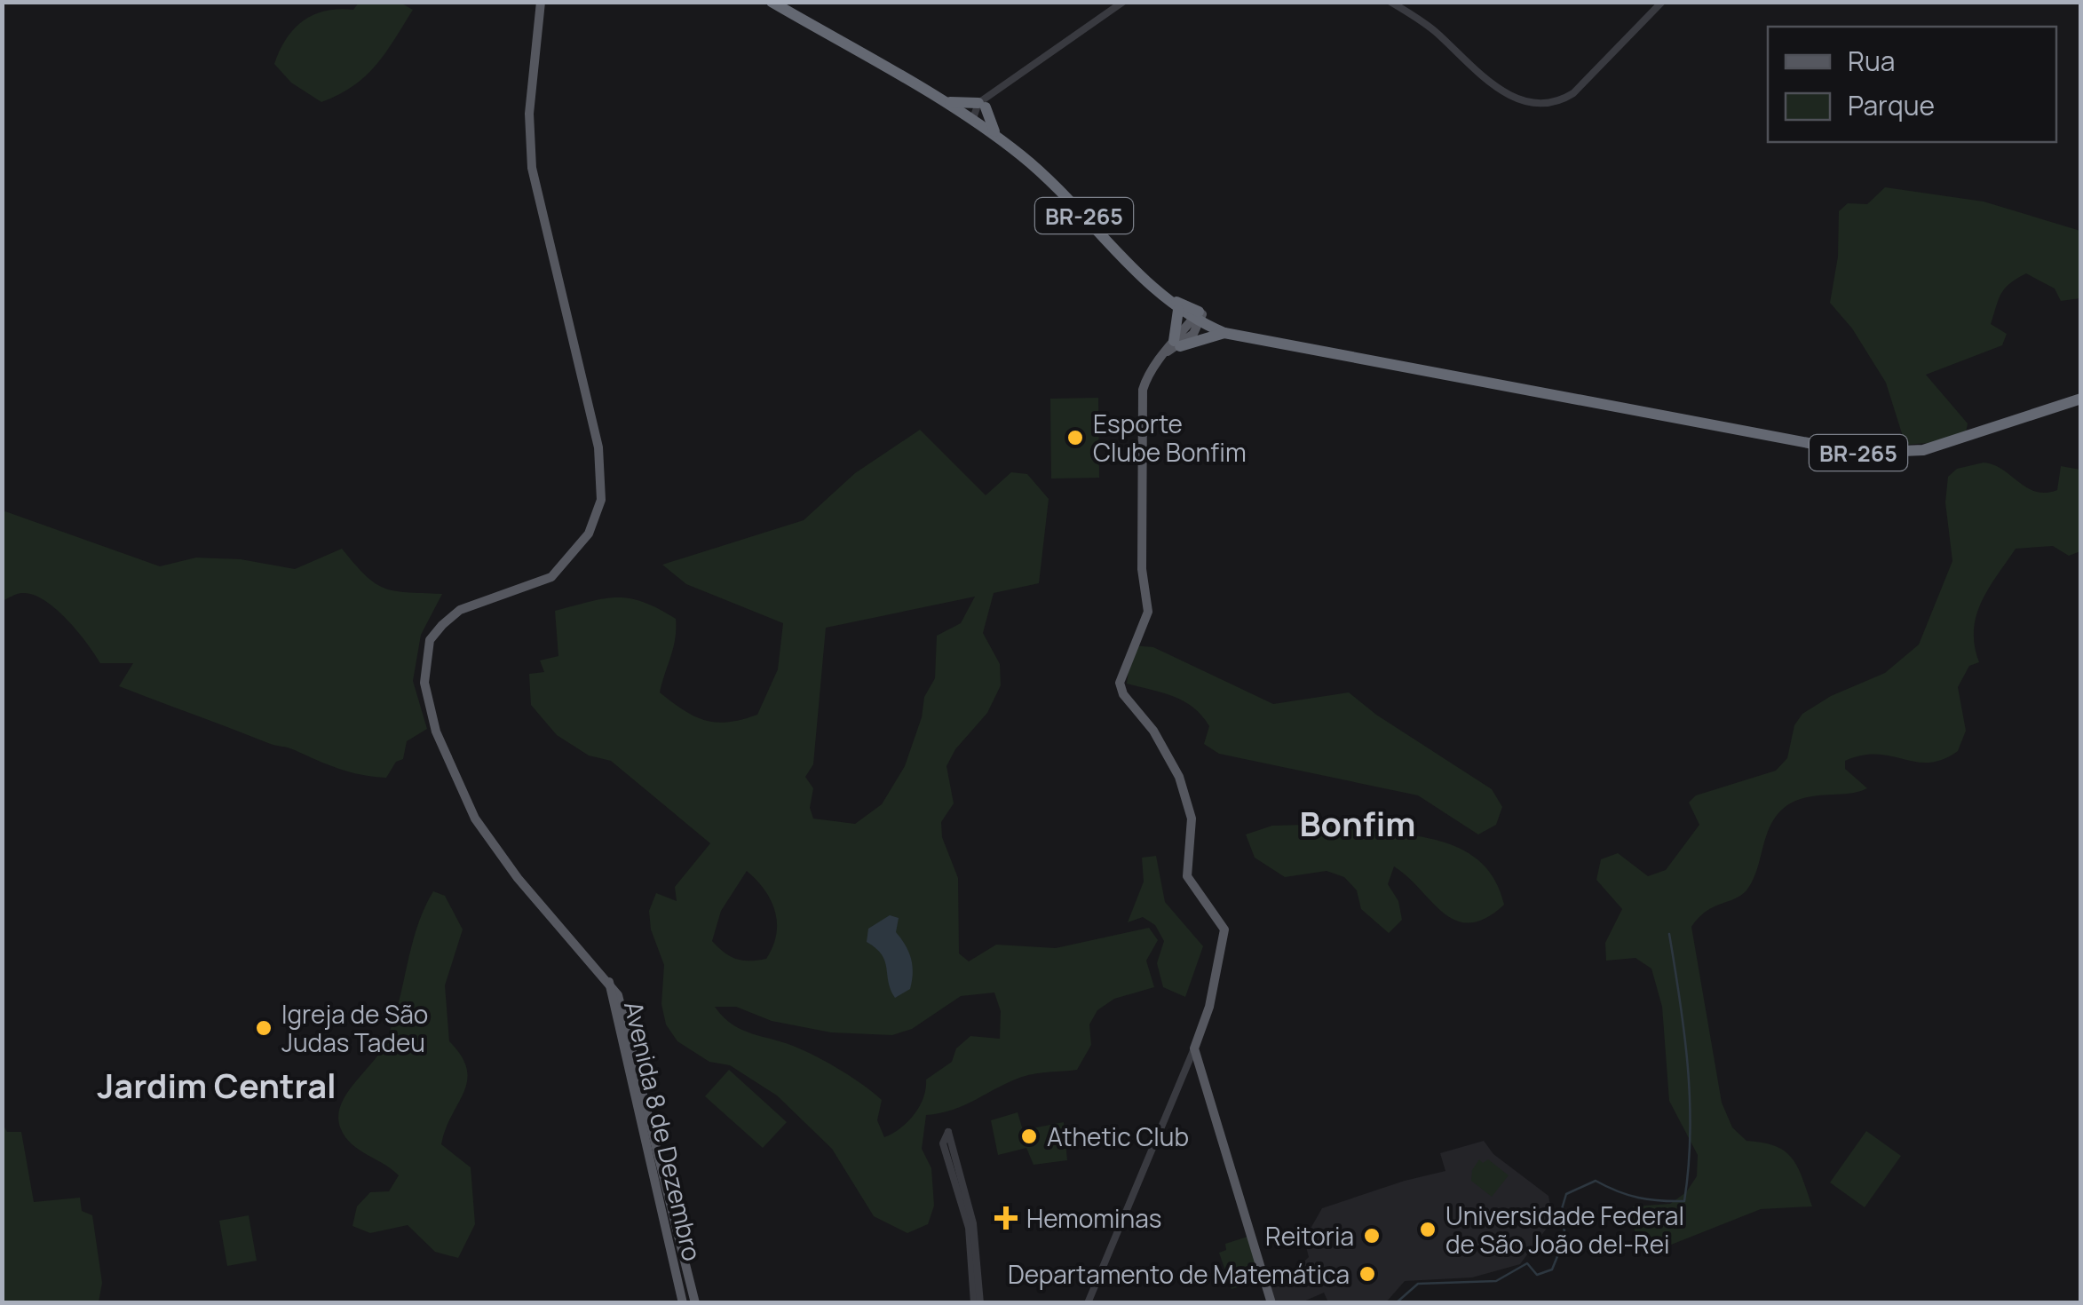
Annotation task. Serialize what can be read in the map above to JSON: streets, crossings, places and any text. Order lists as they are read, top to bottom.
{
  "streets": {
    "highway": ["BR-265"],
    "main road": ["Avenida 8 de Dezembro"]
  },
  "districts": ["Bonfim", "Jardim Central"],
  "places": {
    "other": [
      "Esporte Clube Bonfim",
      "Igreja de São Judas Tadeu",
      "Athetic Club",
      "Universidade Federal de São João del-Rei",
      "Reitoria",
      "Departamento de Matemática"
    ],
    "health": ["Hemominas"]
  },
  "legend": ["Rua", "Parque"]
}
